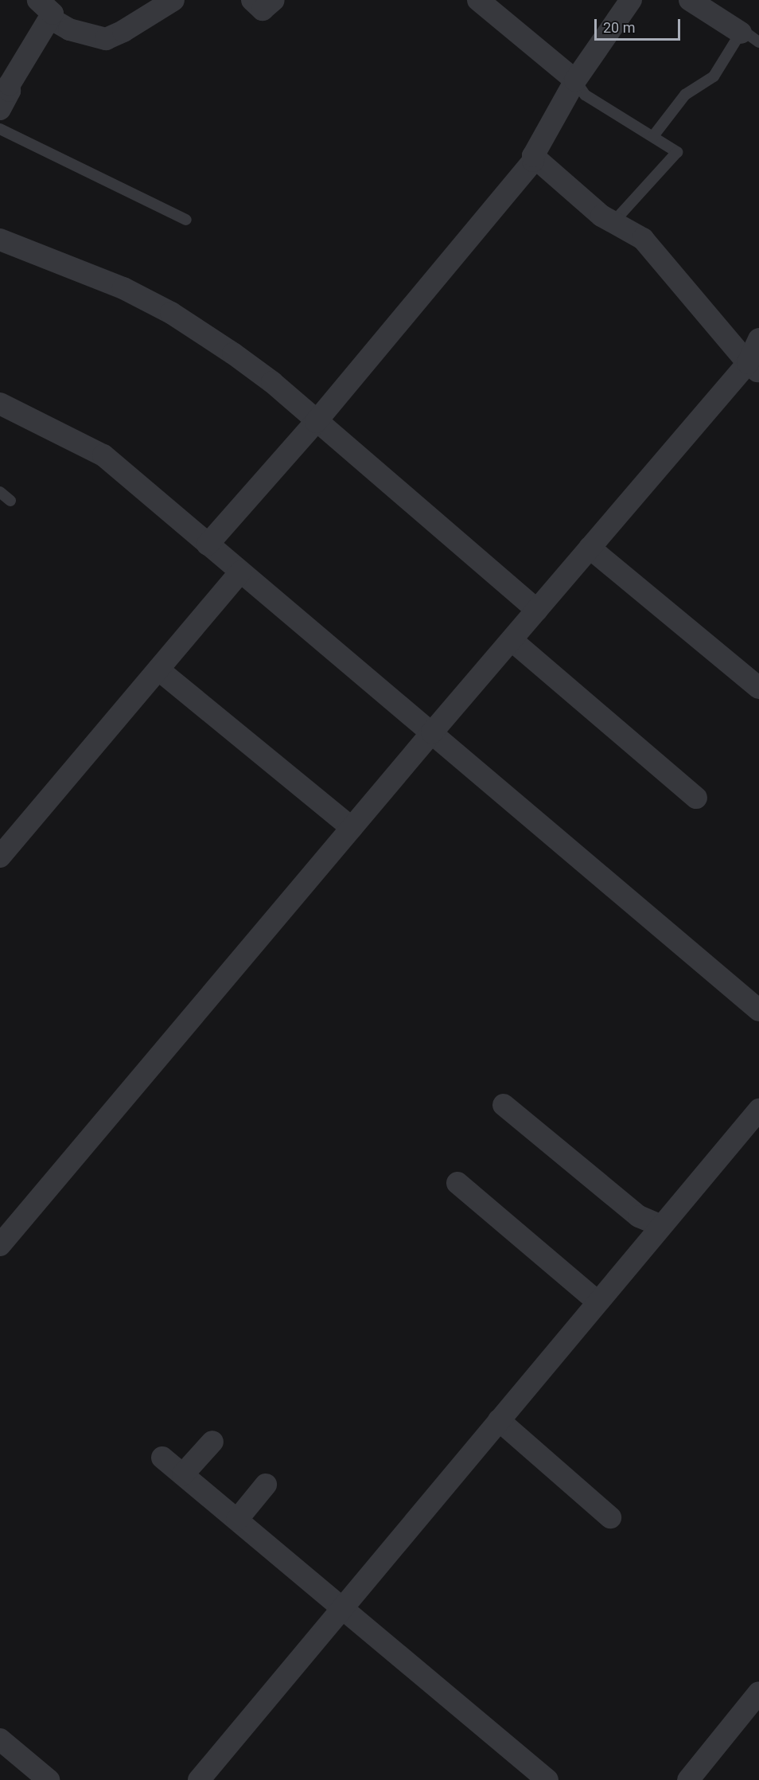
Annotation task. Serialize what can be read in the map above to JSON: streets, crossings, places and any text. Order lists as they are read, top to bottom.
{
  "scale_bar": "20 m"
}
